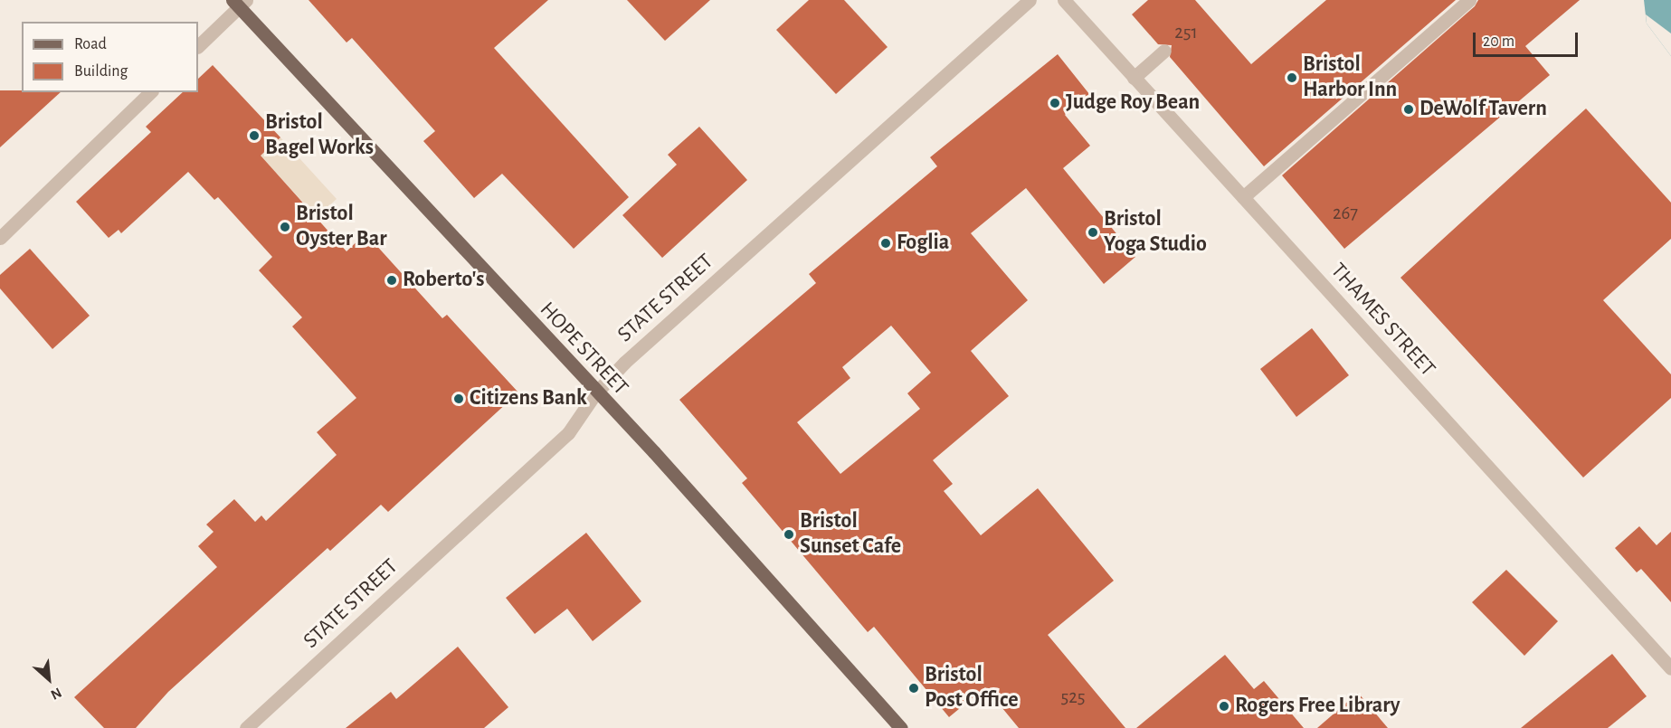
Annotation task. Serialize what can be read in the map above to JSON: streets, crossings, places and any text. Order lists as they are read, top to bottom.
{
  "streets": {
    "main road": ["HOPE STREET"],
    "street": ["STATE STREET", "THAMES STREET"]
  },
  "crossings": [
    ["STATE STREET", "HOPE STREET"]
  ],
  "places": [
    "Bristol Harbor Inn",
    "Judge Roy Bean",
    "DeWolf Tavern",
    "Bristol Bagel Works",
    "Bristol Oyster Bar",
    "Bristol Yoga Studio",
    "Foglia",
    "Roberto's",
    "Citizens Bank",
    "Bristol Sunset Cafe",
    "Bristol Post Office",
    "Rogers Free Library"
  ],
  "house_numbers": ["251", "267", "525"],
  "legend": ["Road", "Building"],
  "scale_bar": "20 m",
  "north": "bottom right"
}
